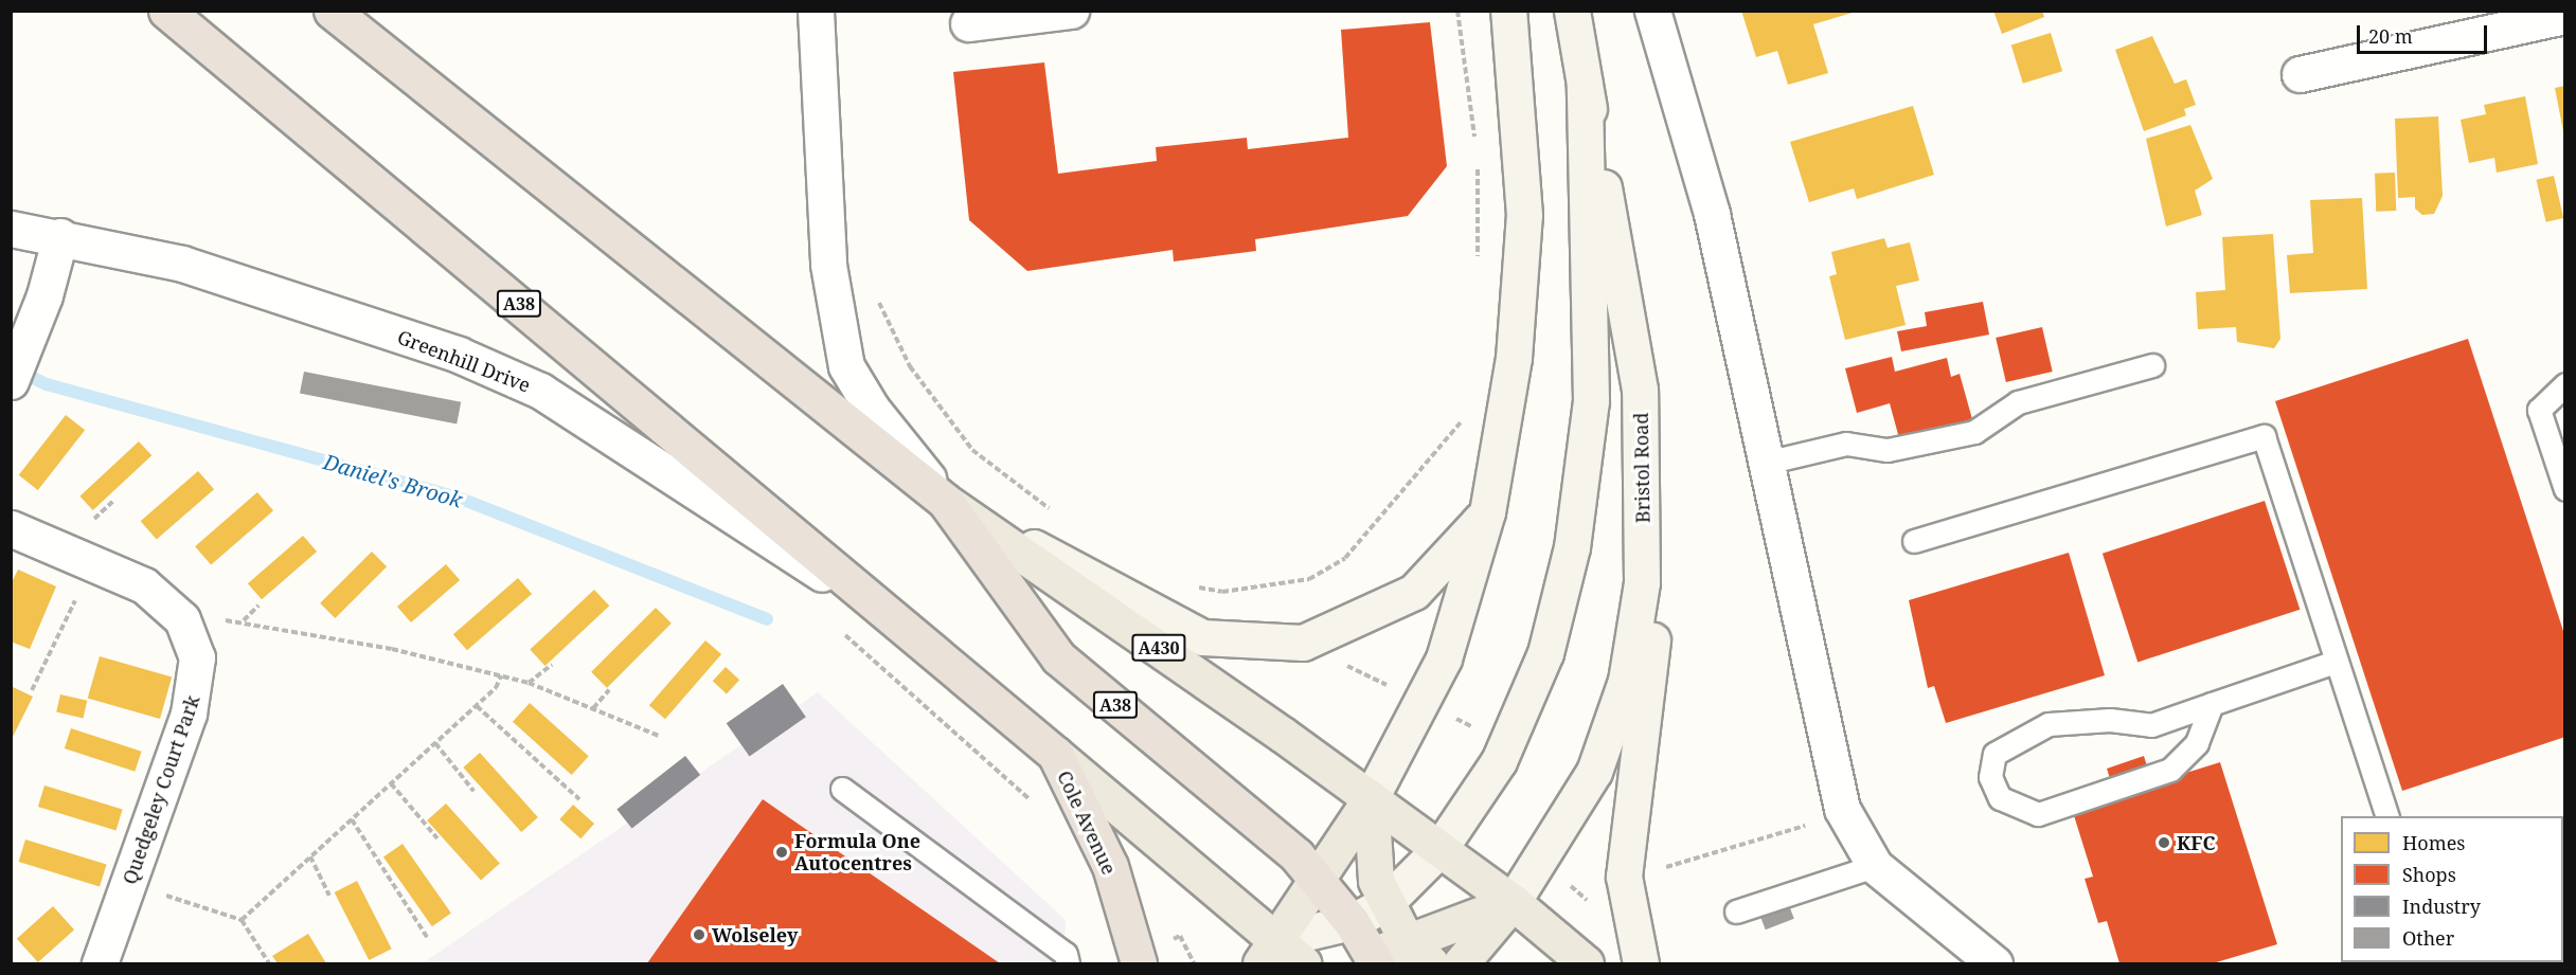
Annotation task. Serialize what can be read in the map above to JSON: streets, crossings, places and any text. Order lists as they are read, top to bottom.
{
  "streets": {
    "highway": ["A38", "Cole Avenue"],
    "main road": ["Bristol Road", "A430"],
    "street": ["Greenhill Drive", "Quedgeley Court Park"]
  },
  "crossings": [
    ["A38", "Greenhill Drive"],
    ["A38", "A430"],
    ["A38", "Cole Avenue"],
    ["Bristol Road", "A430"]
  ],
  "water": ["Daniel's Brook"],
  "places": ["KFC", "Formula One Autocentres", "Wolseley"],
  "legend": [
    "Homes",
    "Shops",
    "Industry",
    "Other"
  ],
  "scale_bar": "20 m"
}
